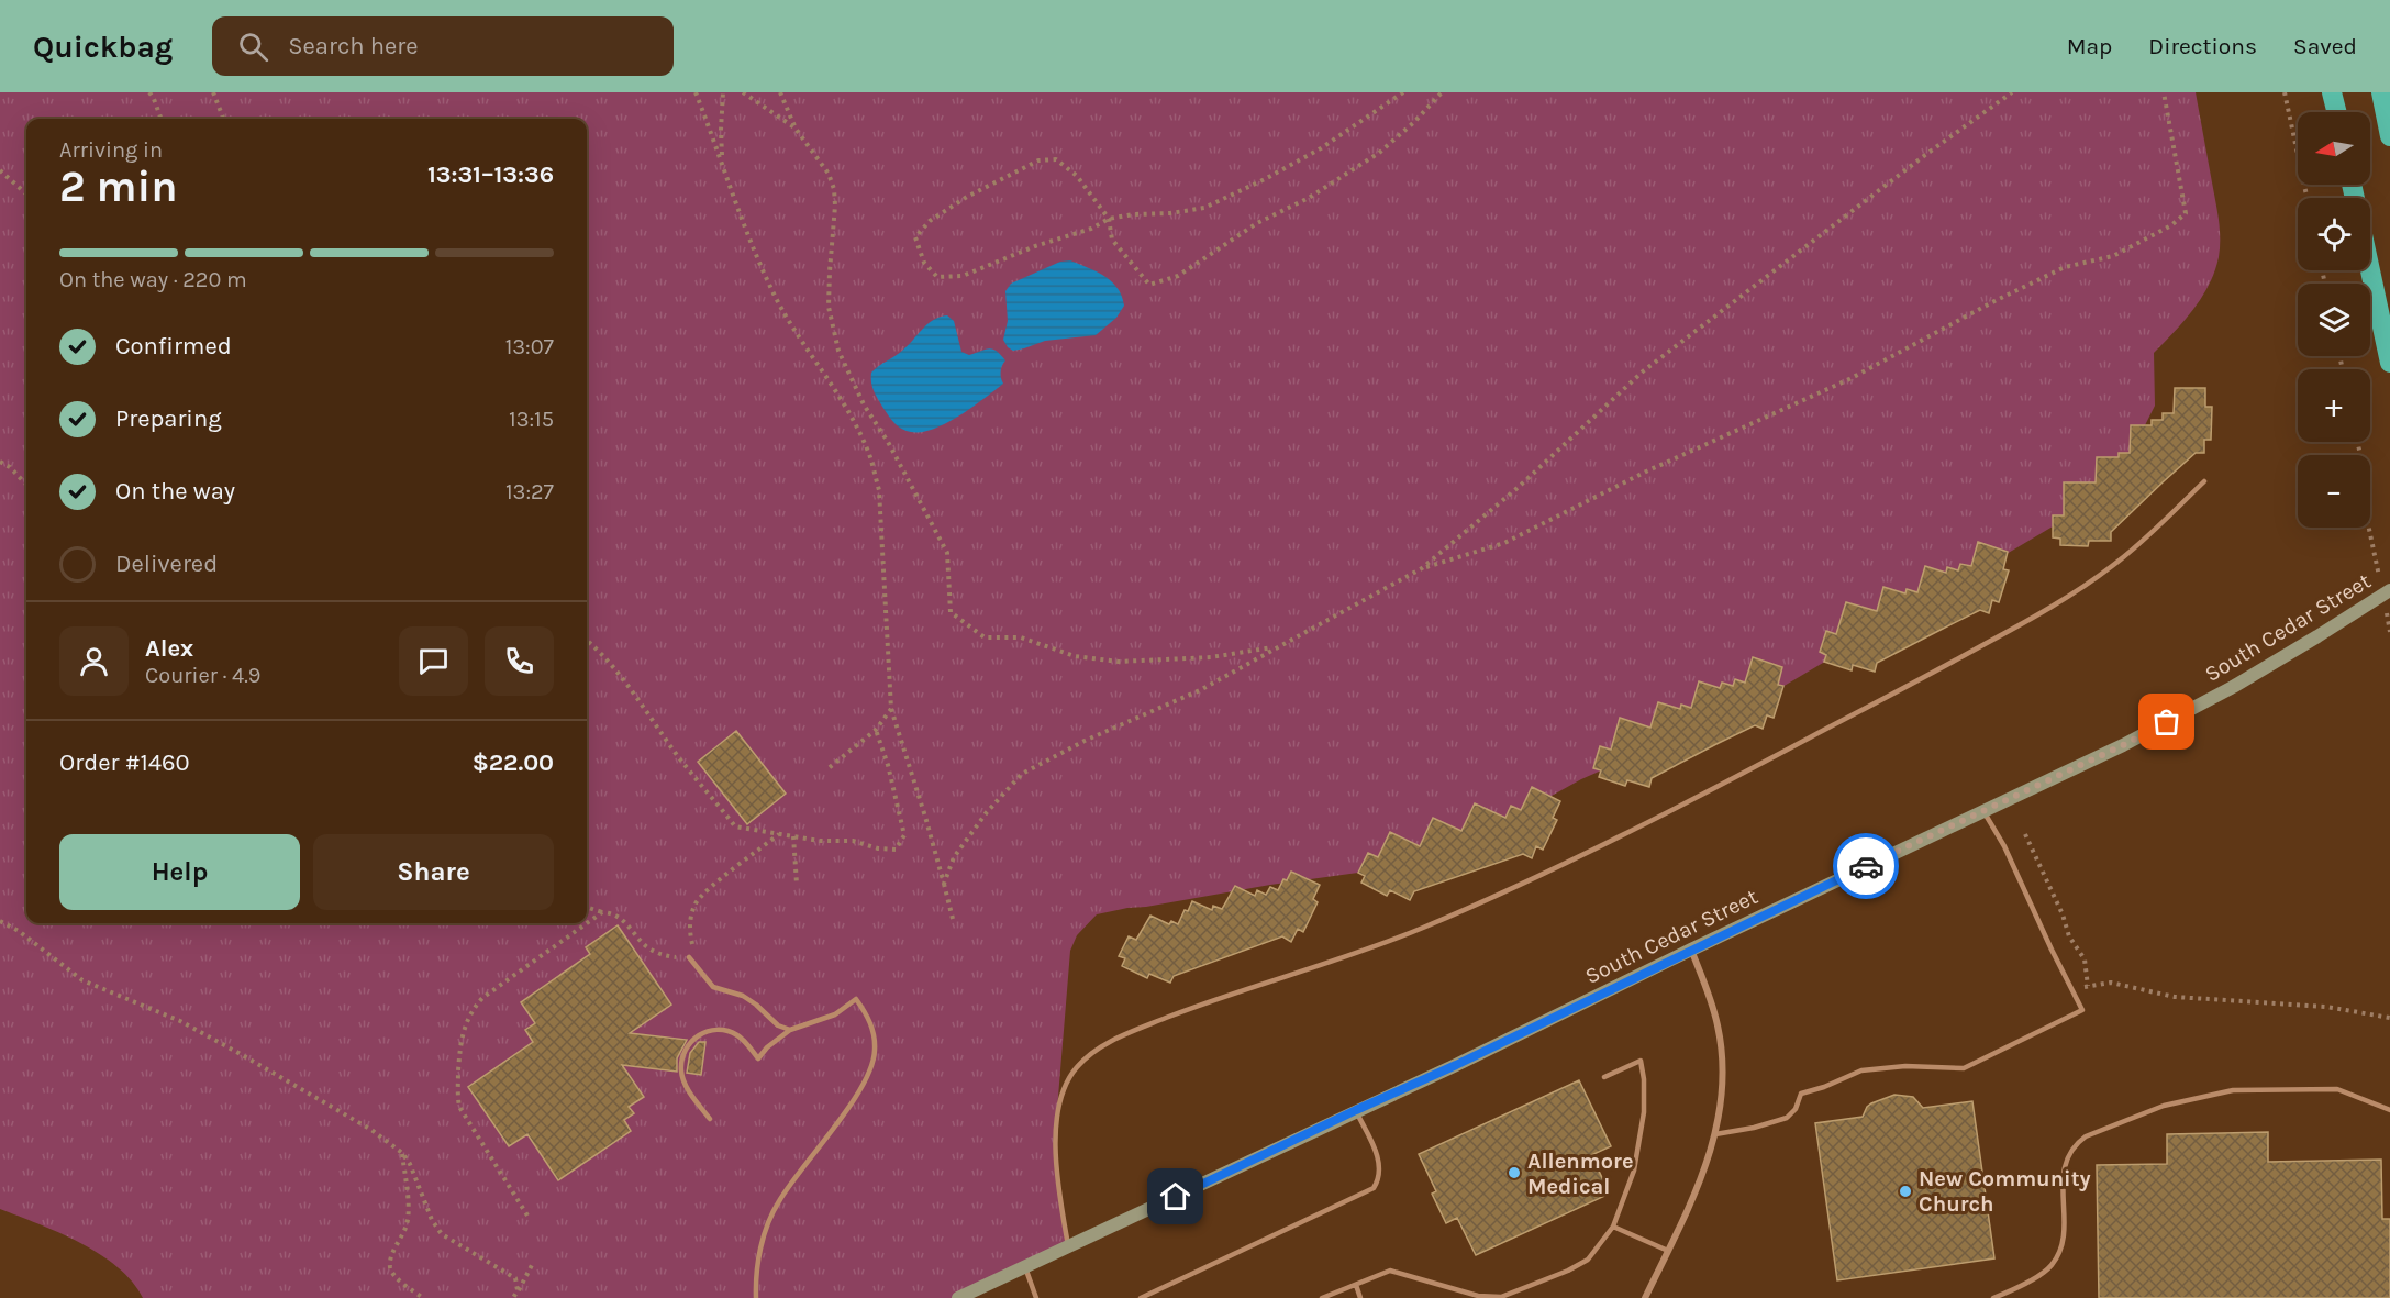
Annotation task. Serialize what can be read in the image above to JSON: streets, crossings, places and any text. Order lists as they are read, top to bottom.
{
  "streets": {
    "main road": ["South Cedar Street"]
  },
  "places": ["Allenmore Medical", "New Community Church"],
  "north": "left",
  "page": {
    "header": "Quickbag",
    "search": "Search here",
    "nav": ["Map", "Directions", "Saved"],
    "map_buttons": ["+", "−"],
    "heading": ["2 min", "Arriving in", "13:31–13:36"],
    "panel": [
      "Alex",
      "Courier · 4.9",
      "Order #1460",
      "$22.00"
    ],
    "bar": "On the way · 220 m",
    "list": [
      ["Confirmed", "13:07"],
      ["Preparing", "13:15"],
      ["On the way", "13:27"],
      "Delivered"
    ],
    "buttons": ["Help", "Share"]
  }
}
